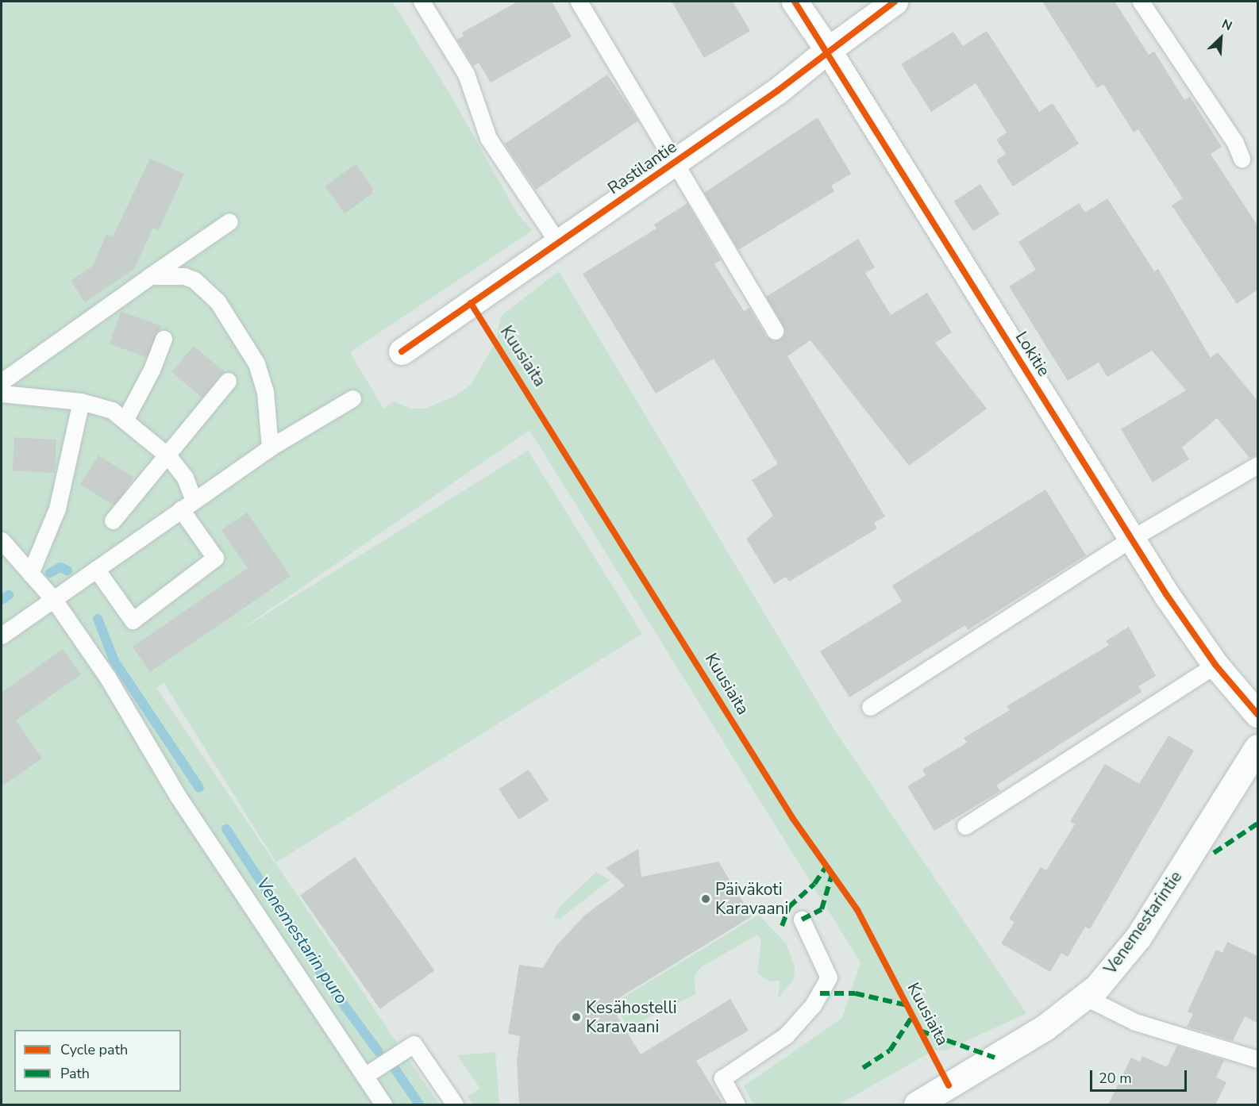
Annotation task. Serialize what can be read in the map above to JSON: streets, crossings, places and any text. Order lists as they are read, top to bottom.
{
  "streets": {
    "street": ["Rastilantie", "Lokitie", "Venemestarintie"],
    "cycle path": ["Kuusiaita"]
  },
  "crossings": [
    ["Rastilantie", "Lokitie"]
  ],
  "water": ["Venemestarin puro"],
  "places": ["Päiväkoti Karavaani", "Kesähostelli Karavaani"],
  "legend": ["Cycle path", "Path"],
  "scale_bar": "20 m",
  "north": "top right"
}
